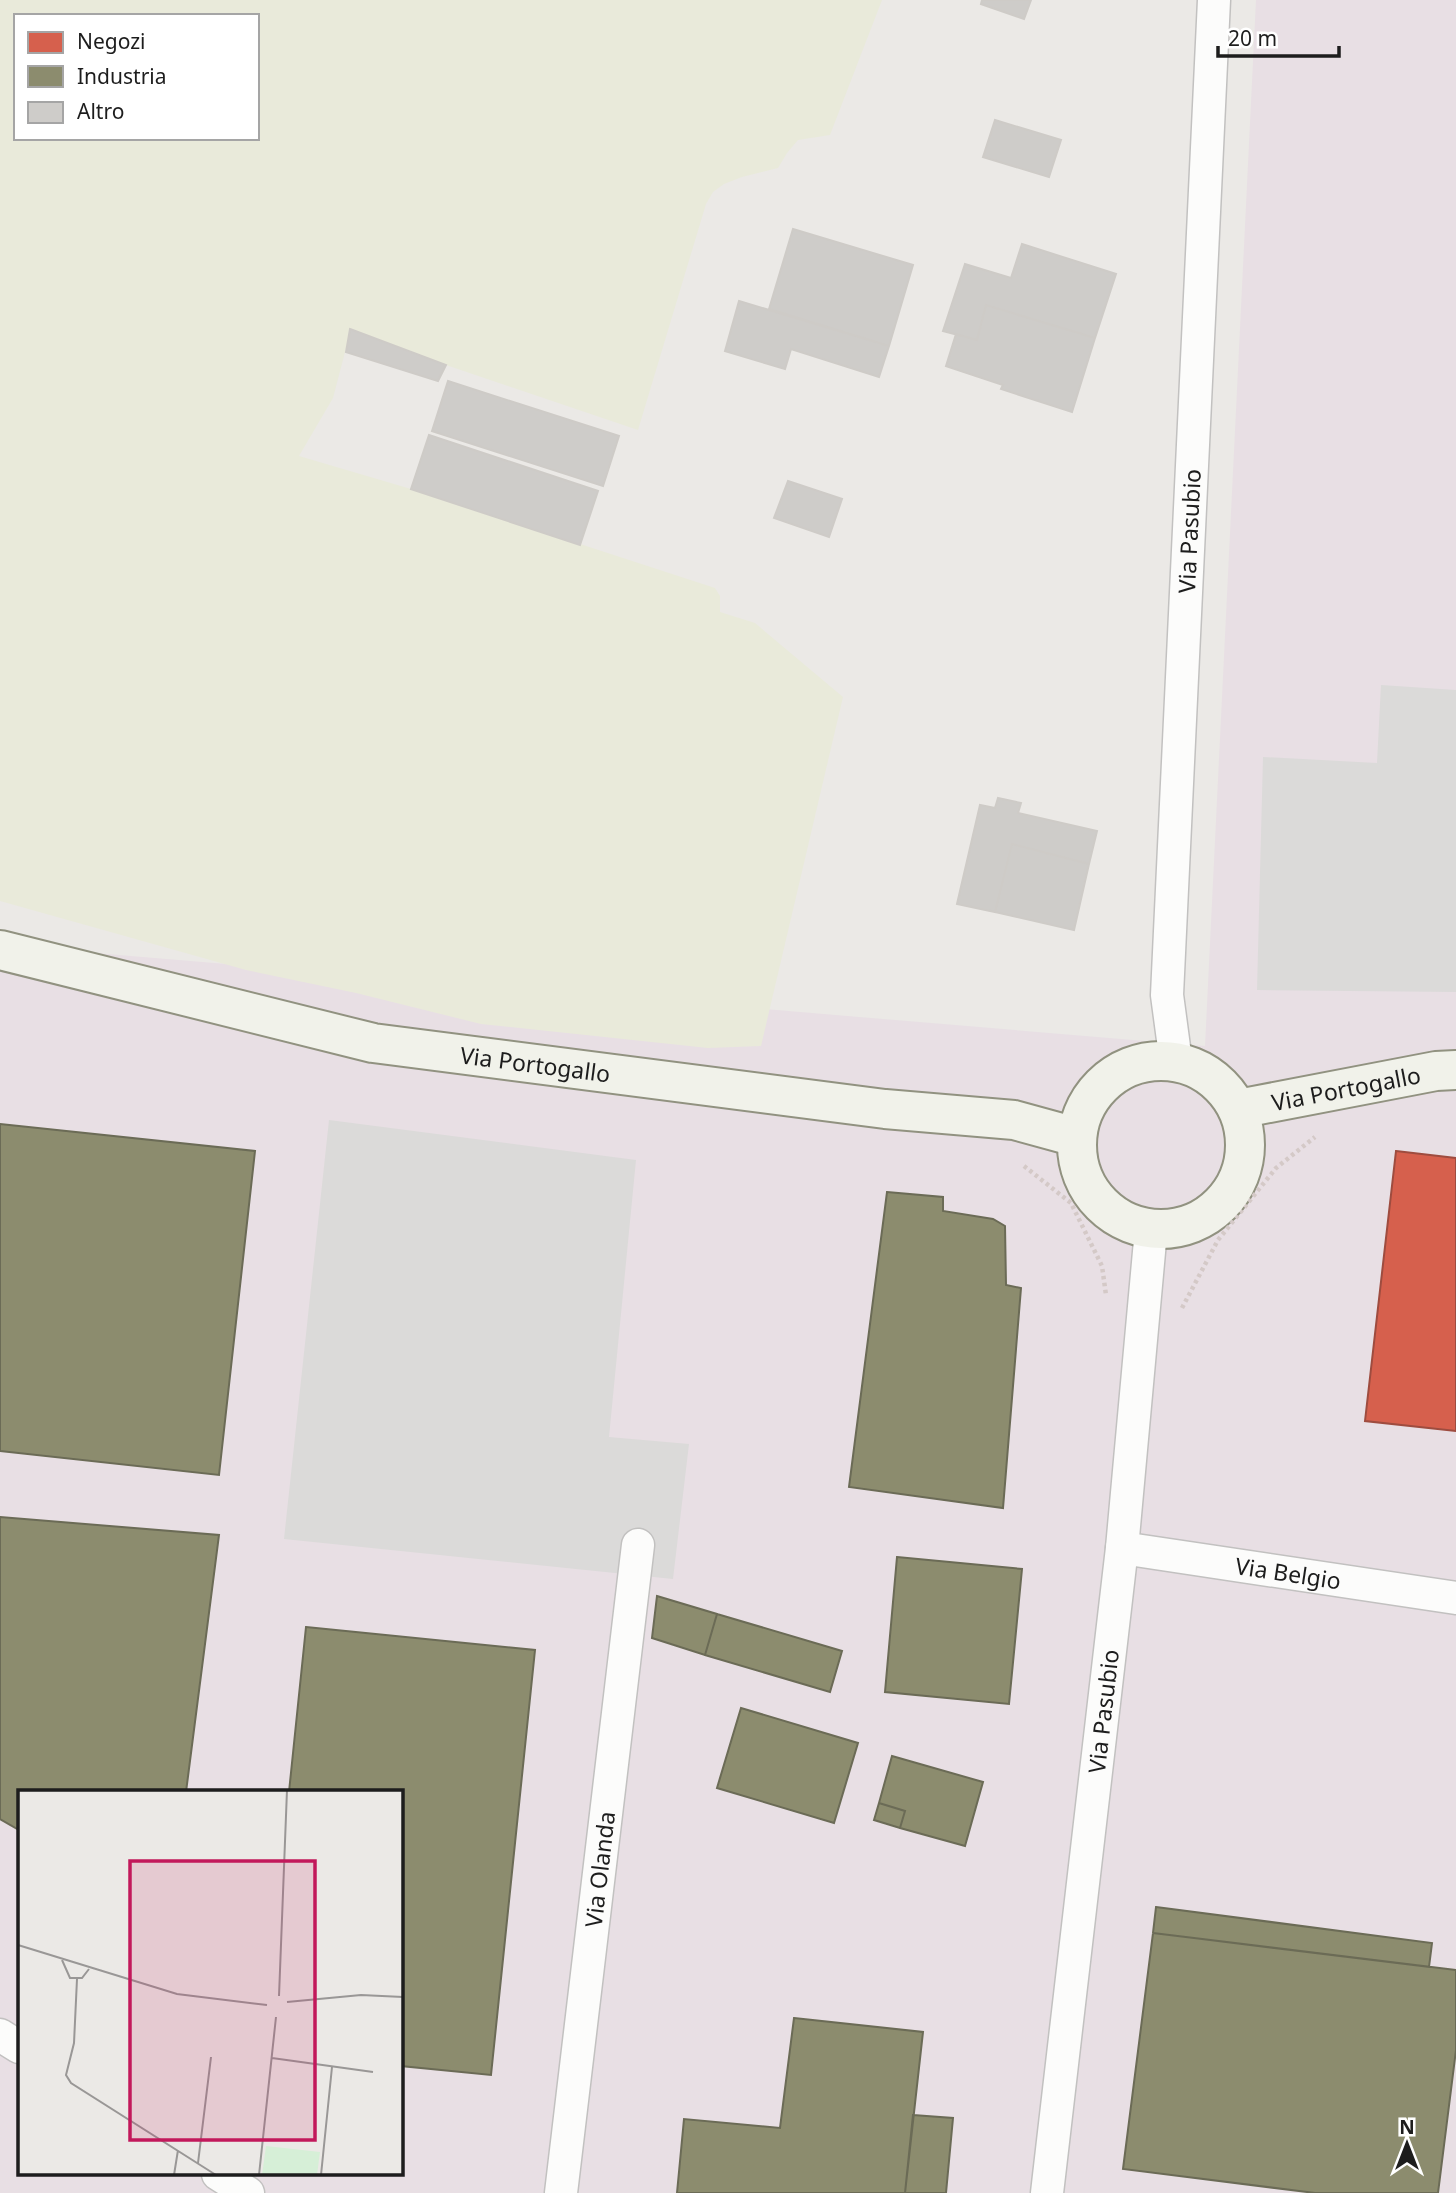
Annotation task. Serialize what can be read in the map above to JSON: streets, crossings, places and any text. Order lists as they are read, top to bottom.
{
  "streets": {
    "main road": ["Via Portogallo"],
    "street": ["Via Pasubio", "Via Belgio", "Via Olanda"]
  },
  "crossings": [
    ["Via Pasubio", "Via Portogallo"],
    ["Via Pasubio", "Via Belgio"]
  ],
  "legend": ["Negozi", "Industria", "Altro"],
  "scale_bar": "20 m",
  "north": "top"
}
